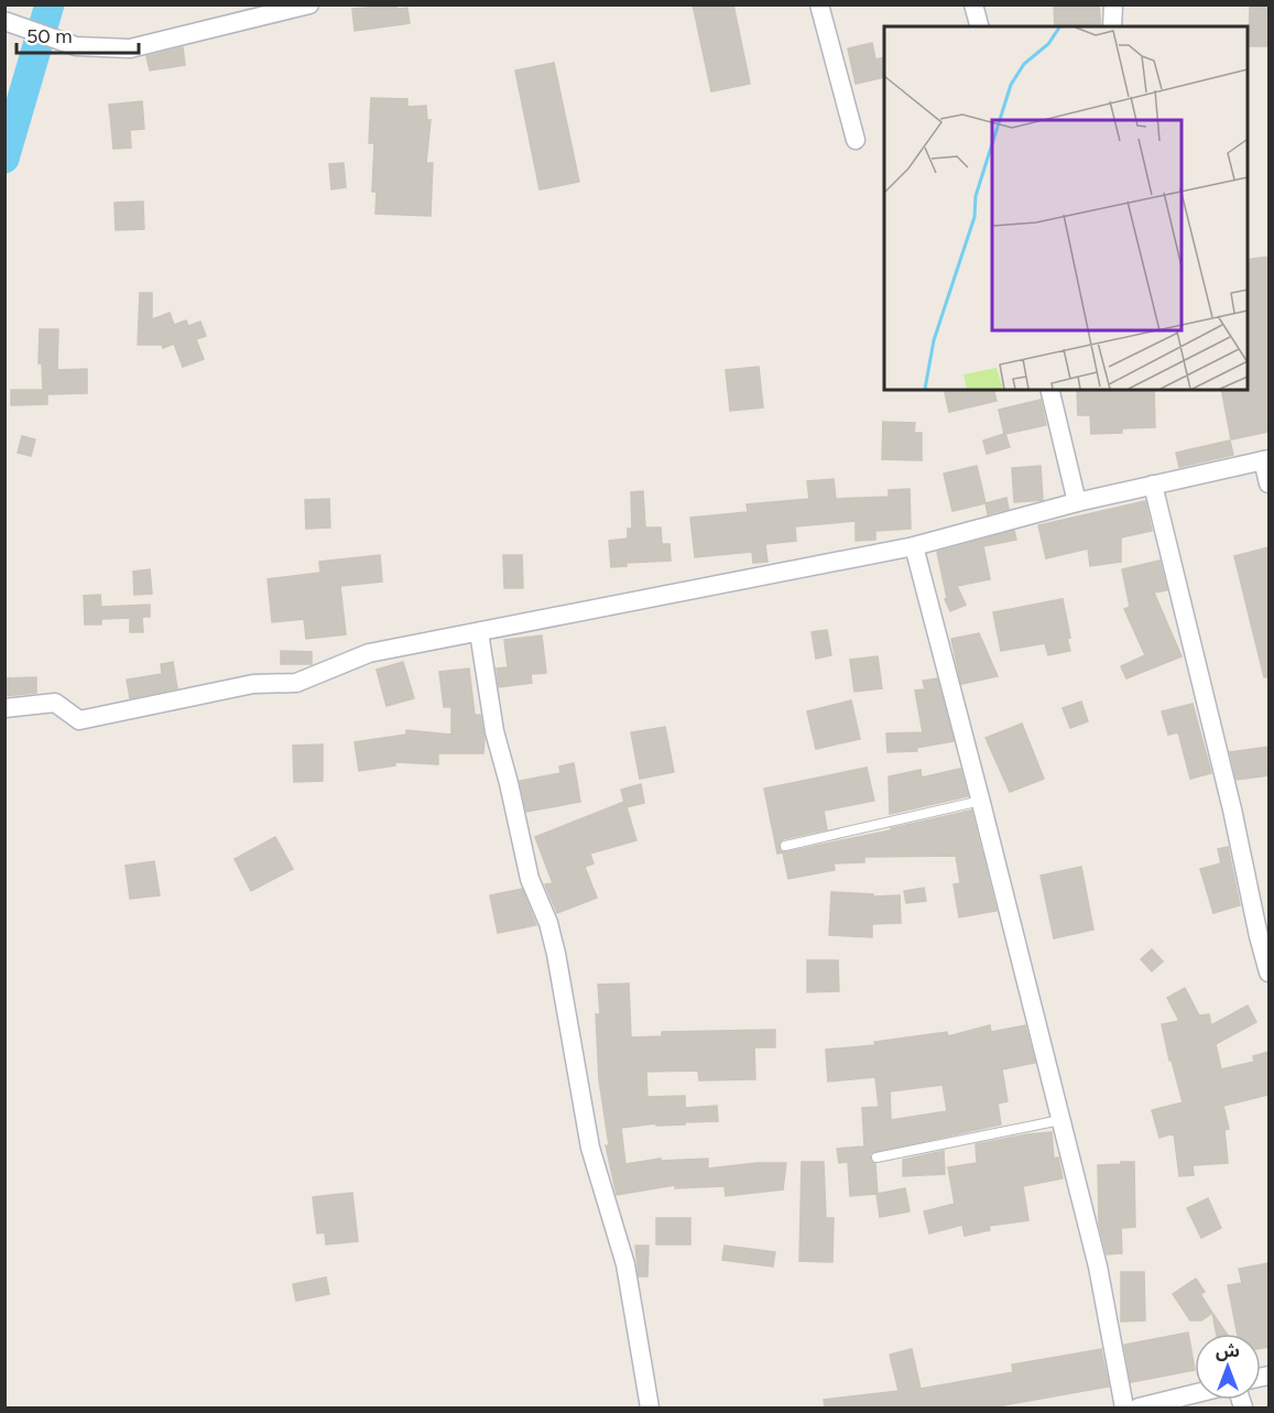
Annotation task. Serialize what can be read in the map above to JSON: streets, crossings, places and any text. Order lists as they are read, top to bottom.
{
  "scale_bar": "50 m",
  "north": "top"
}
